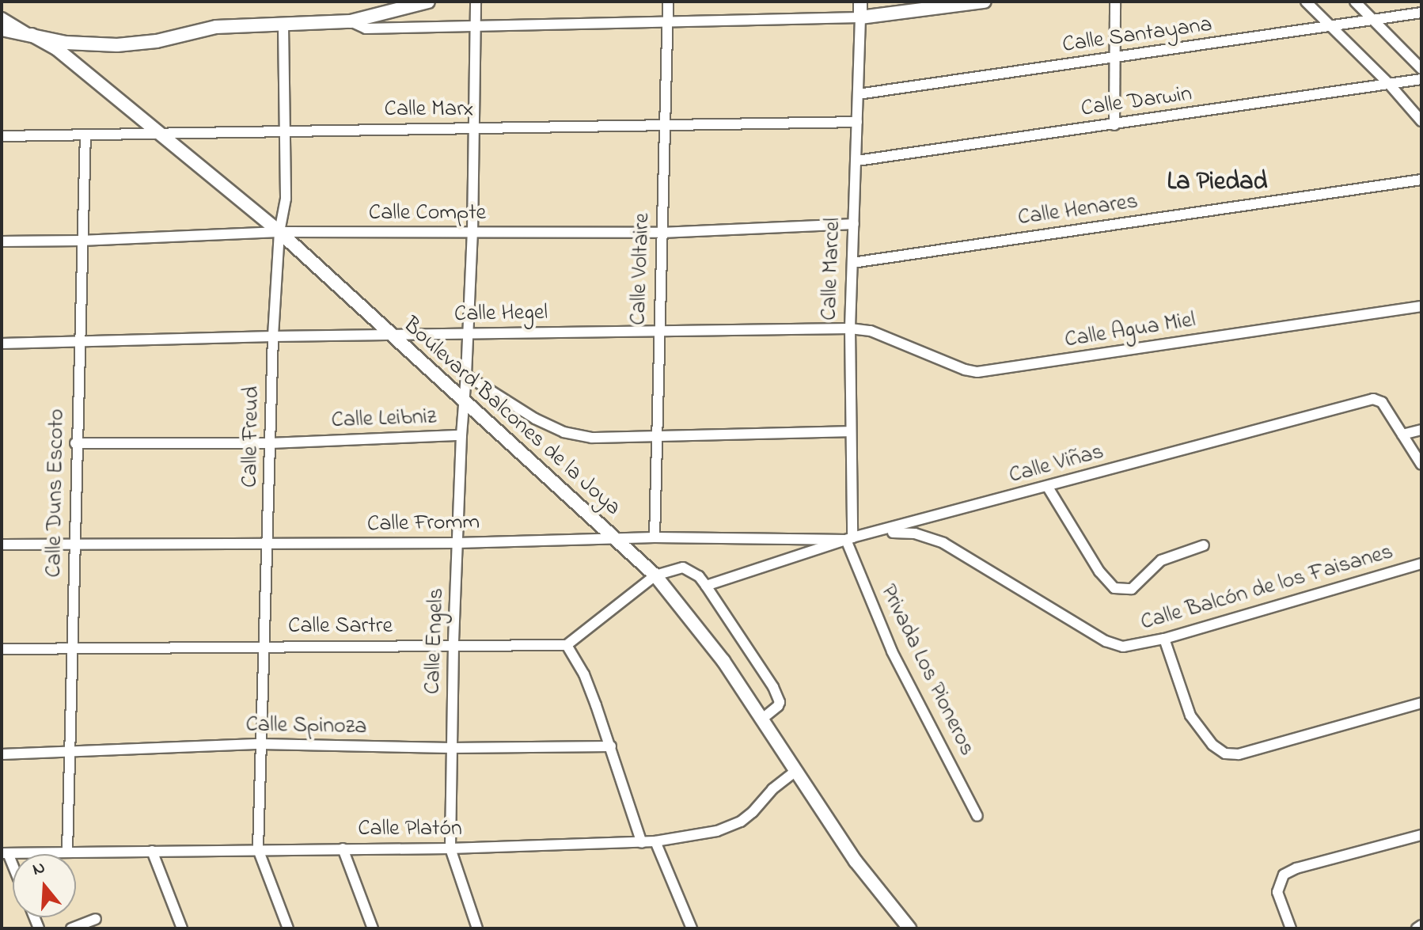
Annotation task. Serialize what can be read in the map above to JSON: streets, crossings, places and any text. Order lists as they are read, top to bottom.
{
  "streets": {
    "street": [
      "Calle Santayana",
      "Calle Darwin",
      "Calle Marx",
      "Calle Henares",
      "Calle Compte",
      "Calle Voltaire",
      "Calle Marcel",
      "Calle Hegel",
      "Calle Agua Miel",
      "Boulevard Balcones de la Joya",
      "Calle Leibniz",
      "Calle Freud",
      "Calle Viñas",
      "Calle Duns Escoto",
      "Calle Fromm",
      "Calle Balcón de los Faisanes",
      "Calle Sartre",
      "Calle Engels",
      "Privada Los Pioneros",
      "Calle Spinoza",
      "Calle Platón"
    ]
  },
  "crossings": [
    ["Calle Santayana", "Calle Marcel"],
    ["Calle Darwin", "Calle Marcel"],
    ["Calle Marx", "Calle Voltaire"],
    ["Calle Marx", "Calle Marcel"],
    ["Calle Marx", "Boulevard Balcones de la Joya"],
    ["Calle Marx", "Calle Freud"],
    ["Calle Marx", "Calle Duns Escoto"],
    ["Calle Henares", "Calle Marcel"],
    ["Calle Compte", "Calle Voltaire"],
    ["Calle Compte", "Calle Marcel"],
    ["Calle Compte", "Boulevard Balcones de la Joya"],
    ["Calle Compte", "Calle Freud"],
    ["Calle Compte", "Calle Duns Escoto"],
    ["Calle Voltaire", "Calle Hegel"],
    ["Calle Voltaire", "Calle Fromm"],
    ["Calle Marcel", "Calle Hegel"],
    ["Calle Marcel", "Calle Agua Miel"],
    ["Calle Marcel", "Calle Viñas"],
    ["Calle Marcel", "Calle Fromm"],
    ["Calle Marcel", "Privada Los Pioneros"],
    ["Calle Hegel", "Calle Agua Miel"],
    ["Calle Hegel", "Boulevard Balcones de la Joya"],
    ["Calle Hegel", "Calle Leibniz"],
    ["Calle Hegel", "Calle Freud"],
    ["Calle Hegel", "Calle Duns Escoto"],
    ["Boulevard Balcones de la Joya", "Calle Leibniz"],
    ["Boulevard Balcones de la Joya", "Calle Freud"],
    ["Boulevard Balcones de la Joya", "Calle Fromm"],
    ["Boulevard Balcones de la Joya", "Calle Platón"],
    ["Calle Leibniz", "Calle Freud"],
    ["Calle Leibniz", "Calle Duns Escoto"],
    ["Calle Leibniz", "Calle Engels"],
    ["Calle Freud", "Calle Fromm"],
    ["Calle Freud", "Calle Sartre"],
    ["Calle Freud", "Calle Spinoza"],
    ["Calle Freud", "Calle Platón"],
    ["Calle Viñas", "Calle Fromm"],
    ["Calle Viñas", "Calle Balcón de los Faisanes"],
    ["Calle Viñas", "Privada Los Pioneros"],
    ["Calle Duns Escoto", "Calle Fromm"],
    ["Calle Duns Escoto", "Calle Sartre"],
    ["Calle Duns Escoto", "Calle Spinoza"],
    ["Calle Duns Escoto", "Calle Platón"],
    ["Calle Fromm", "Calle Engels"],
    ["Calle Fromm", "Privada Los Pioneros"],
    ["Calle Sartre", "Calle Engels"],
    ["Calle Engels", "Calle Spinoza"],
    ["Calle Engels", "Calle Platón"]
  ],
  "districts": ["La Piedad"],
  "north": "top"
}
